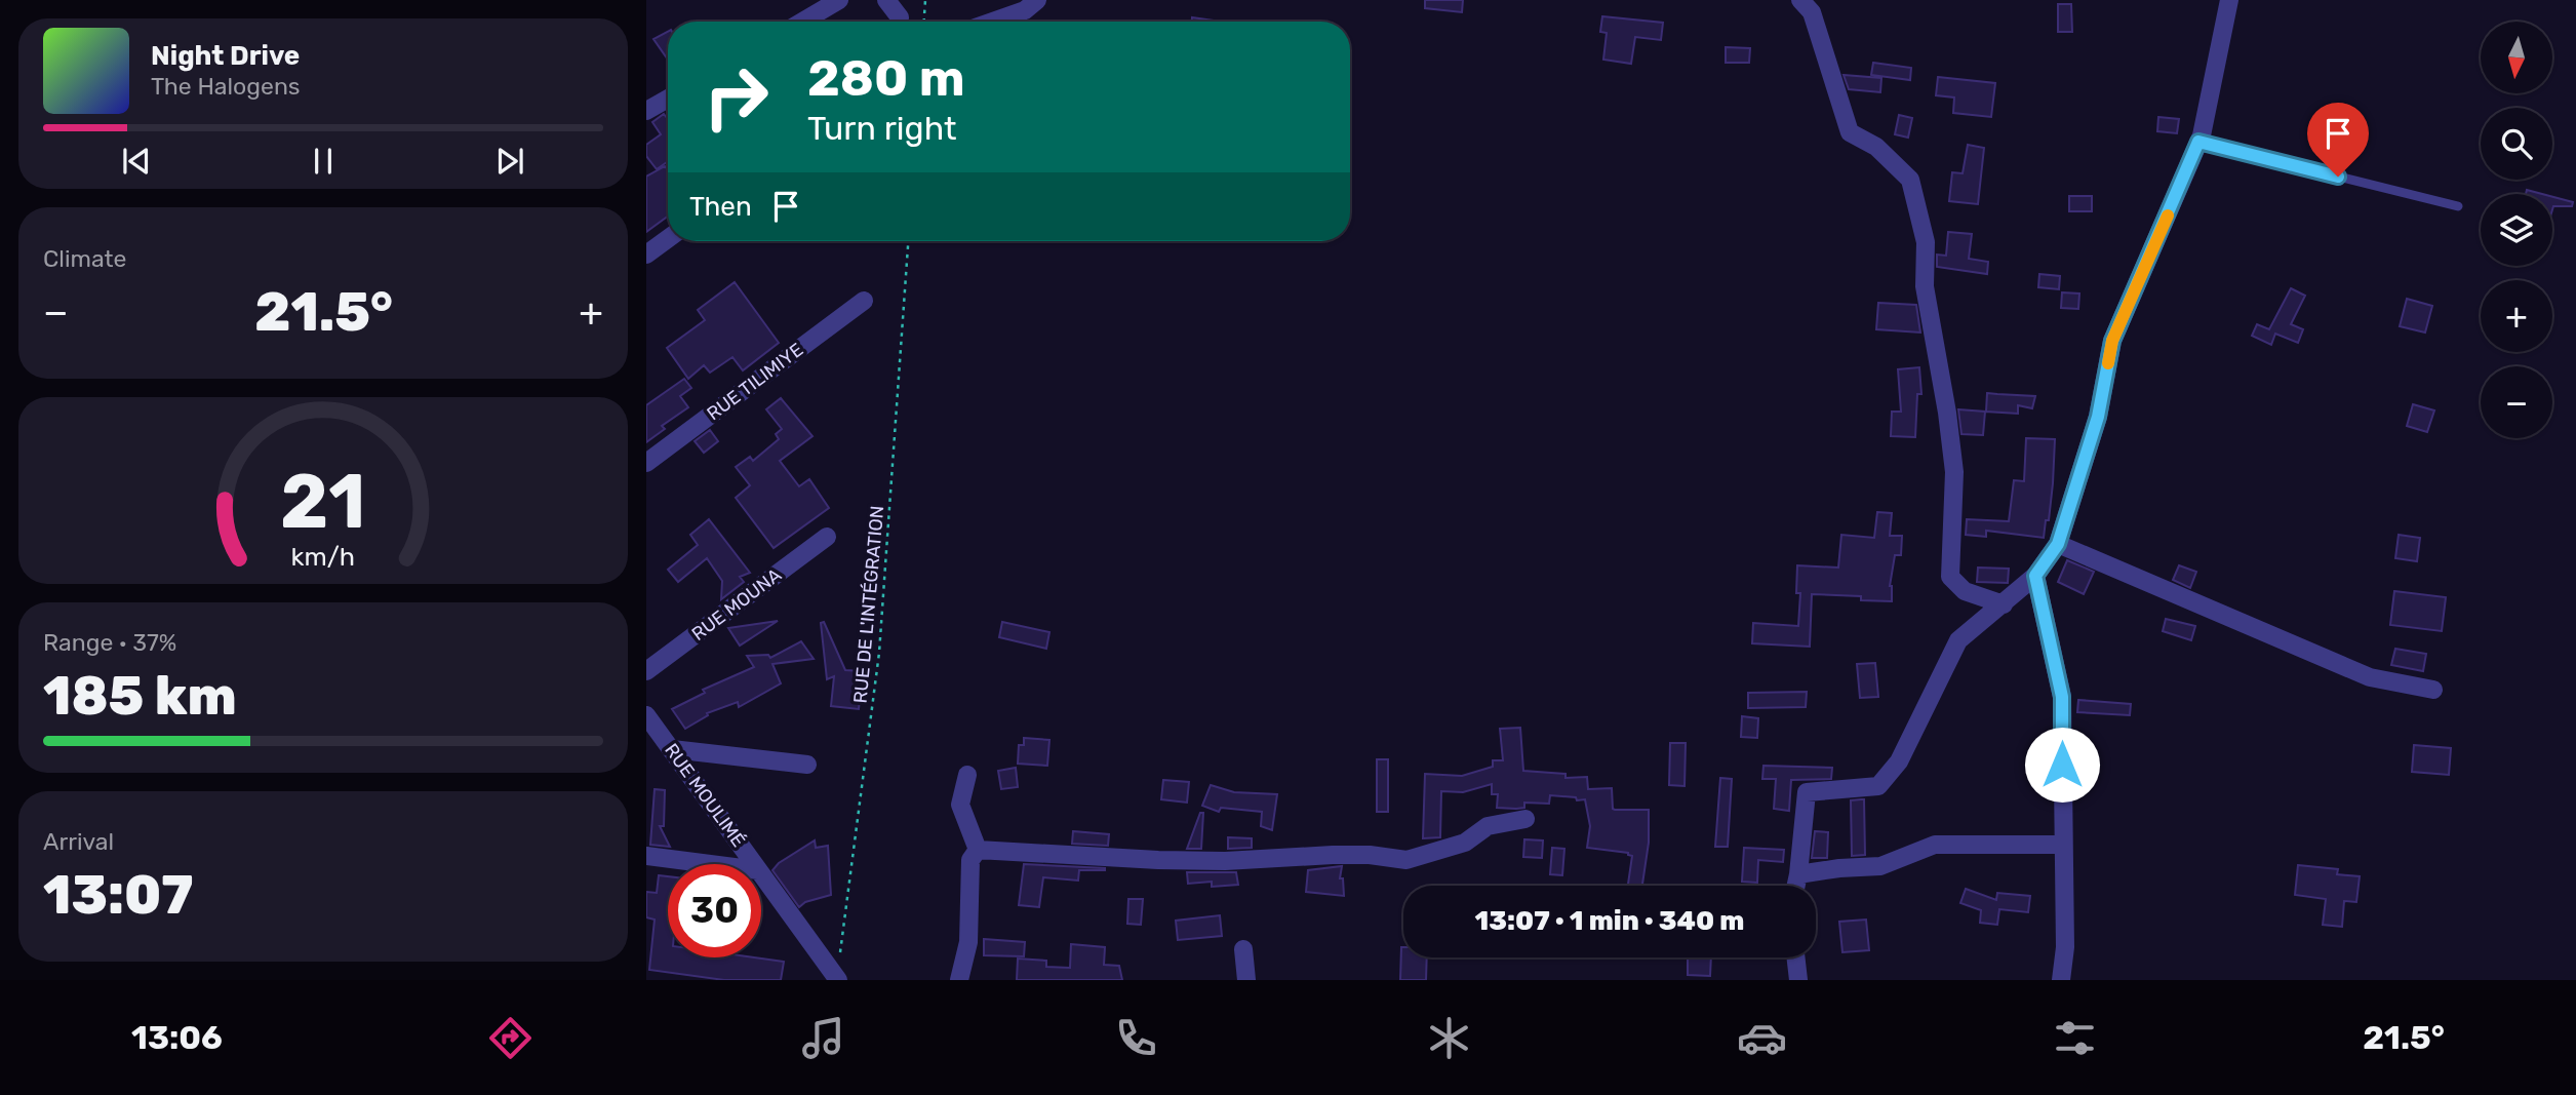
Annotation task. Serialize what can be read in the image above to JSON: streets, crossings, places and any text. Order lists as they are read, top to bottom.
{
  "streets": {
    "street": ["RUE TILIMIYE", "RUE MOUNA", "RUE MOULIMÉ"],
    "path": ["RUE DE L'INTÉGRATION"]
  },
  "crossings": [
    ["RUE DE L'INTÉGRATION", "RUE MOULIMÉ"]
  ],
  "north": "bottom",
  "page": {
    "map_buttons": ["+", "−"],
    "turn": ["280 m", "Turn right"],
    "song": ["Night Drive", "The Halogens"],
    "then": "Then",
    "tile": [
      "Climate",
      ["Range · 37%", "185 km"],
      ["Arrival", "13:07"]
    ],
    "heat": ["−", "21.5°", "+"],
    "limit": "30",
    "trip": "13:07 · 1 min · 340 m",
    "tabs": ["13:06", "21.5°"],
    "gauge": ["21", "km/h"]
  }
}
